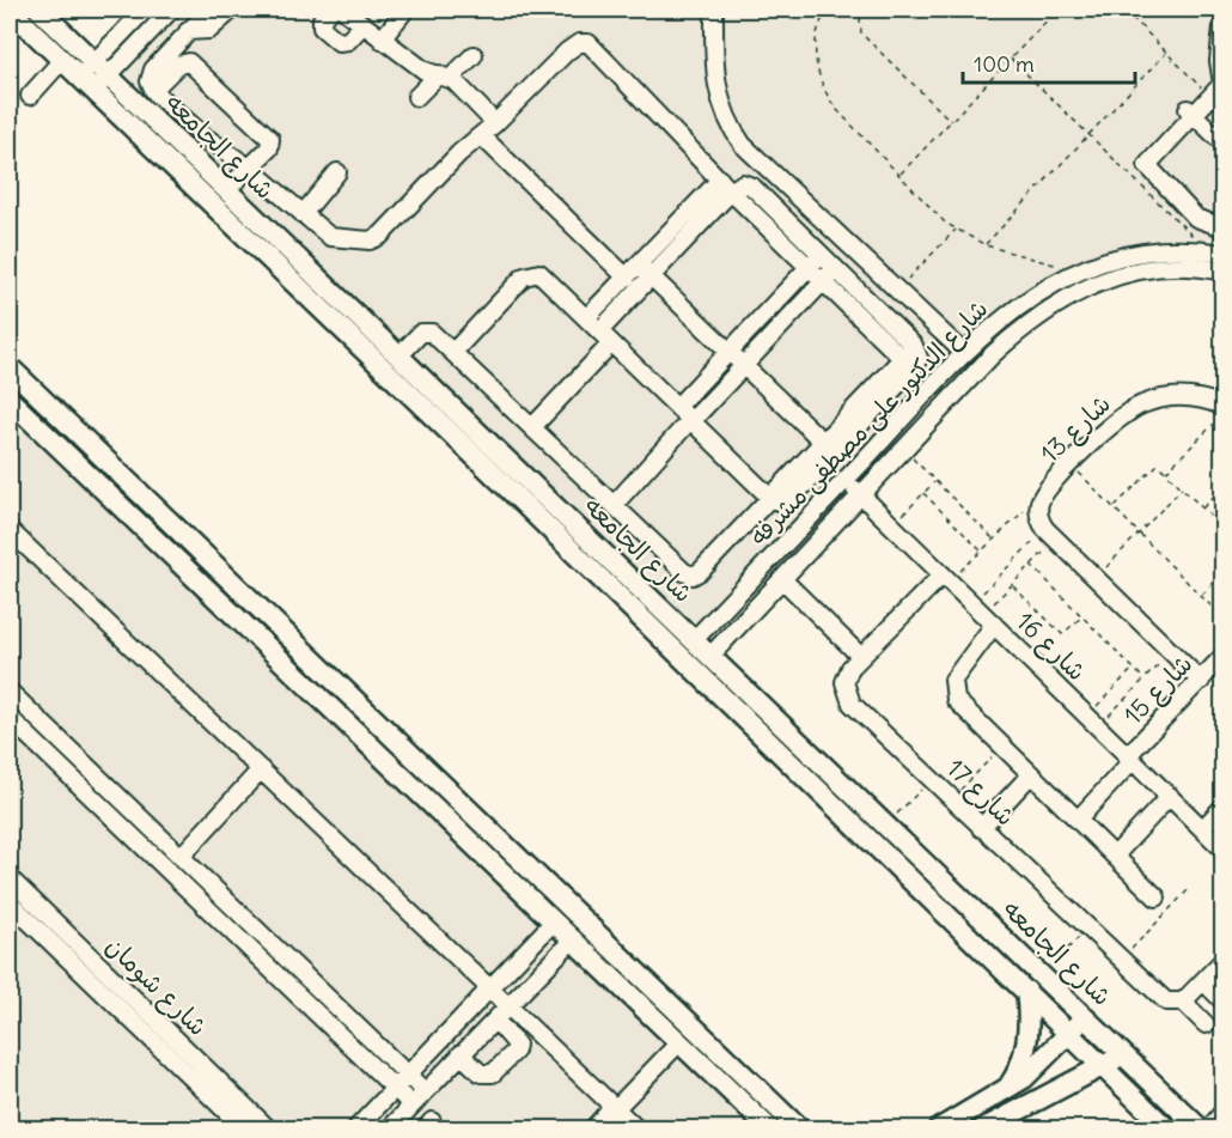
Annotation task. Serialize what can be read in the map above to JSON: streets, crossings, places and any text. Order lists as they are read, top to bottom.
{
  "streets": {
    "main road": ["شارع الجامعه"],
    "street": [
      "شارع الدكتور على مصطفى مشرفه",
      "شارع 13",
      "شارع 16",
      "شارع 15",
      "شارع 17",
      "شارع شومان"
    ]
  },
  "crossings": [
    ["شارع الجامعه", "شارع الدكتور على مصطفى مشرفه"],
    ["شارع الدكتور على مصطفى مشرفه", "شارع 16"],
    ["شارع 16", "شارع 15"],
    ["شارع 16", "شارع 17"]
  ],
  "scale_bar": "100 m"
}
